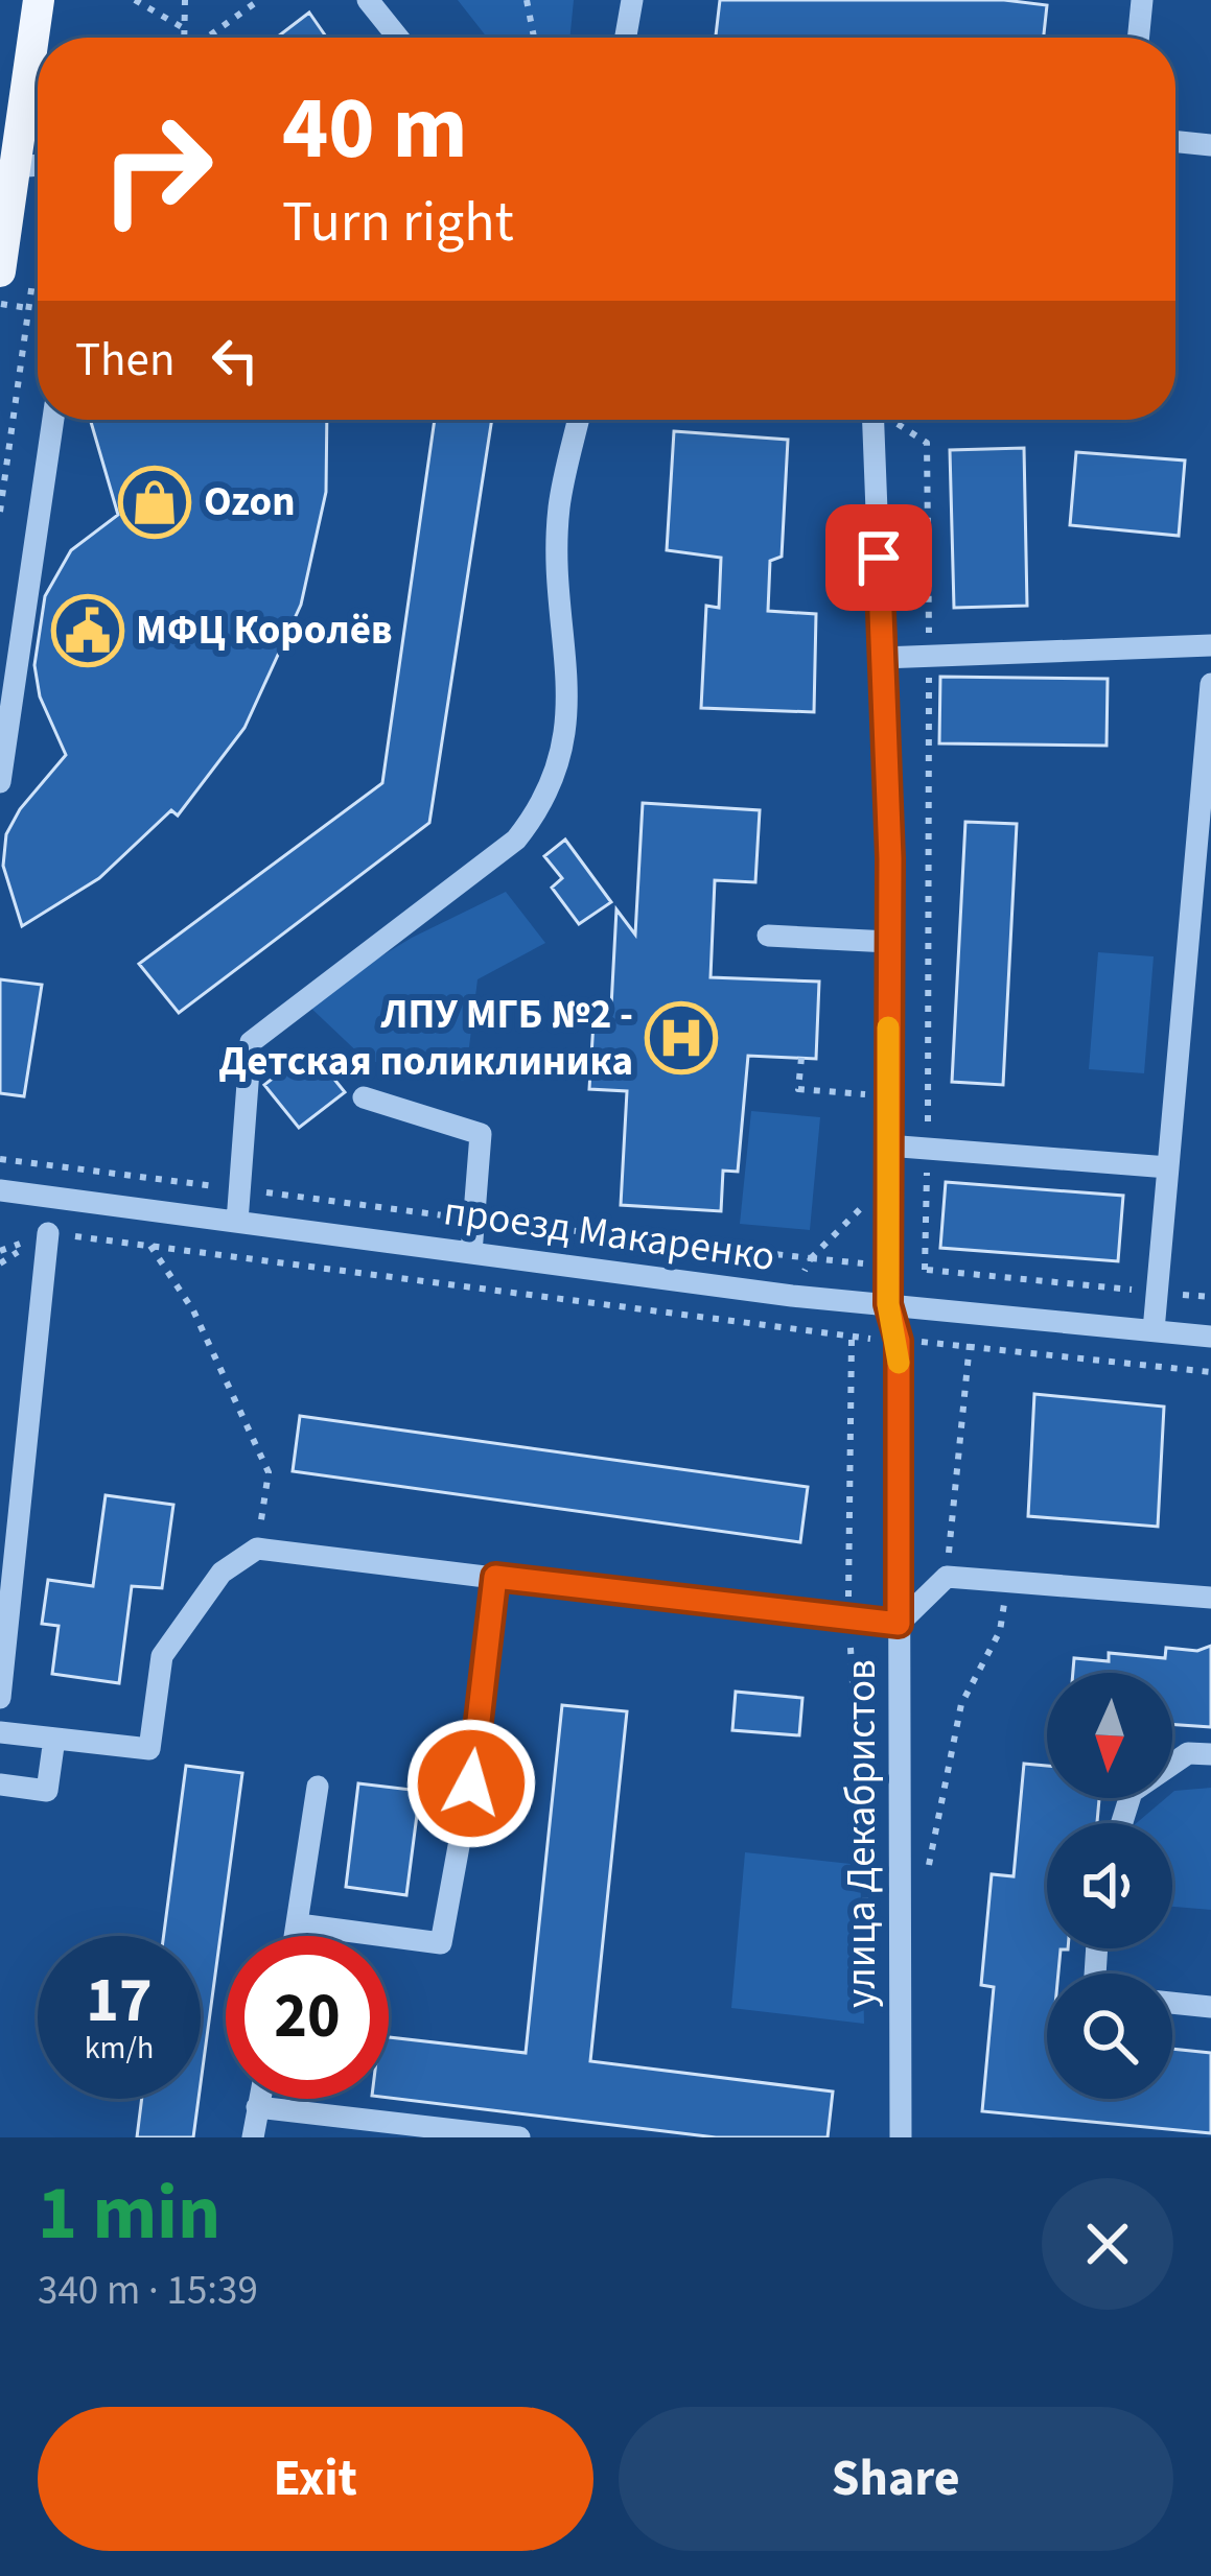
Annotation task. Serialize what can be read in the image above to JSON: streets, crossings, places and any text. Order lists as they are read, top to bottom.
{
  "streets": {
    "street": ["проезд Макаренко", "улица Декабристов"]
  },
  "crossings": [
    ["проезд Макаренко", "улица Декабристов"]
  ],
  "places": {
    "shop": ["Ozon"],
    "public building": ["МФЦ Королёв"],
    "hospital": ["ЛПУ МГБ №2 - Детская поликлиника"]
  },
  "north": "bottom",
  "page": {
    "turn": ["40 m", "Turn right"],
    "then": "Then",
    "speed": "17 km/h",
    "limit": "20",
    "heading": ["1 min", "340 m · 15:39"],
    "buttons": ["Exit", "Share"]
  }
}
